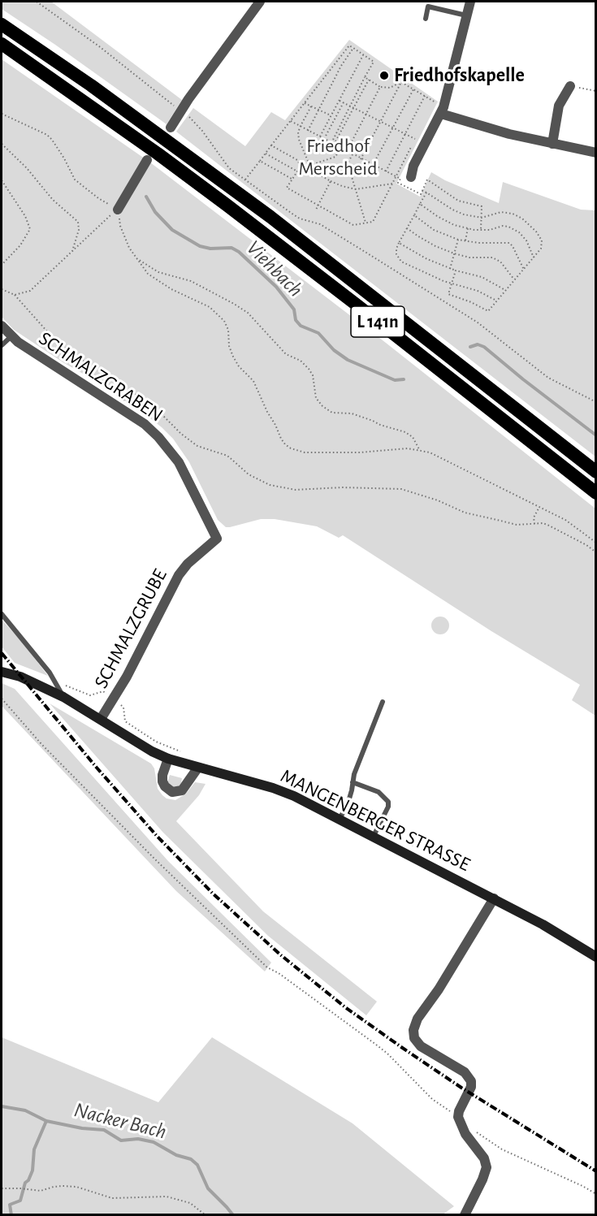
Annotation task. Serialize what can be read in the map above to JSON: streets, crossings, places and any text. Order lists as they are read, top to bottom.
{
  "streets": {
    "highway": ["L 141n"],
    "main road": ["MANGENBERGER STRASSE"],
    "street": ["SCHMALZGRABEN", "SCHMALZGRUBE"]
  },
  "crossings": [
    ["SCHMALZGRABEN", "SCHMALZGRUBE"],
    ["SCHMALZGRUBE", "MANGENBERGER STRASSE"]
  ],
  "water": ["Viehbach", "Nacker Bach"],
  "parks": ["Friedhof Merscheid"],
  "places": ["Friedhofskapelle"]
}
